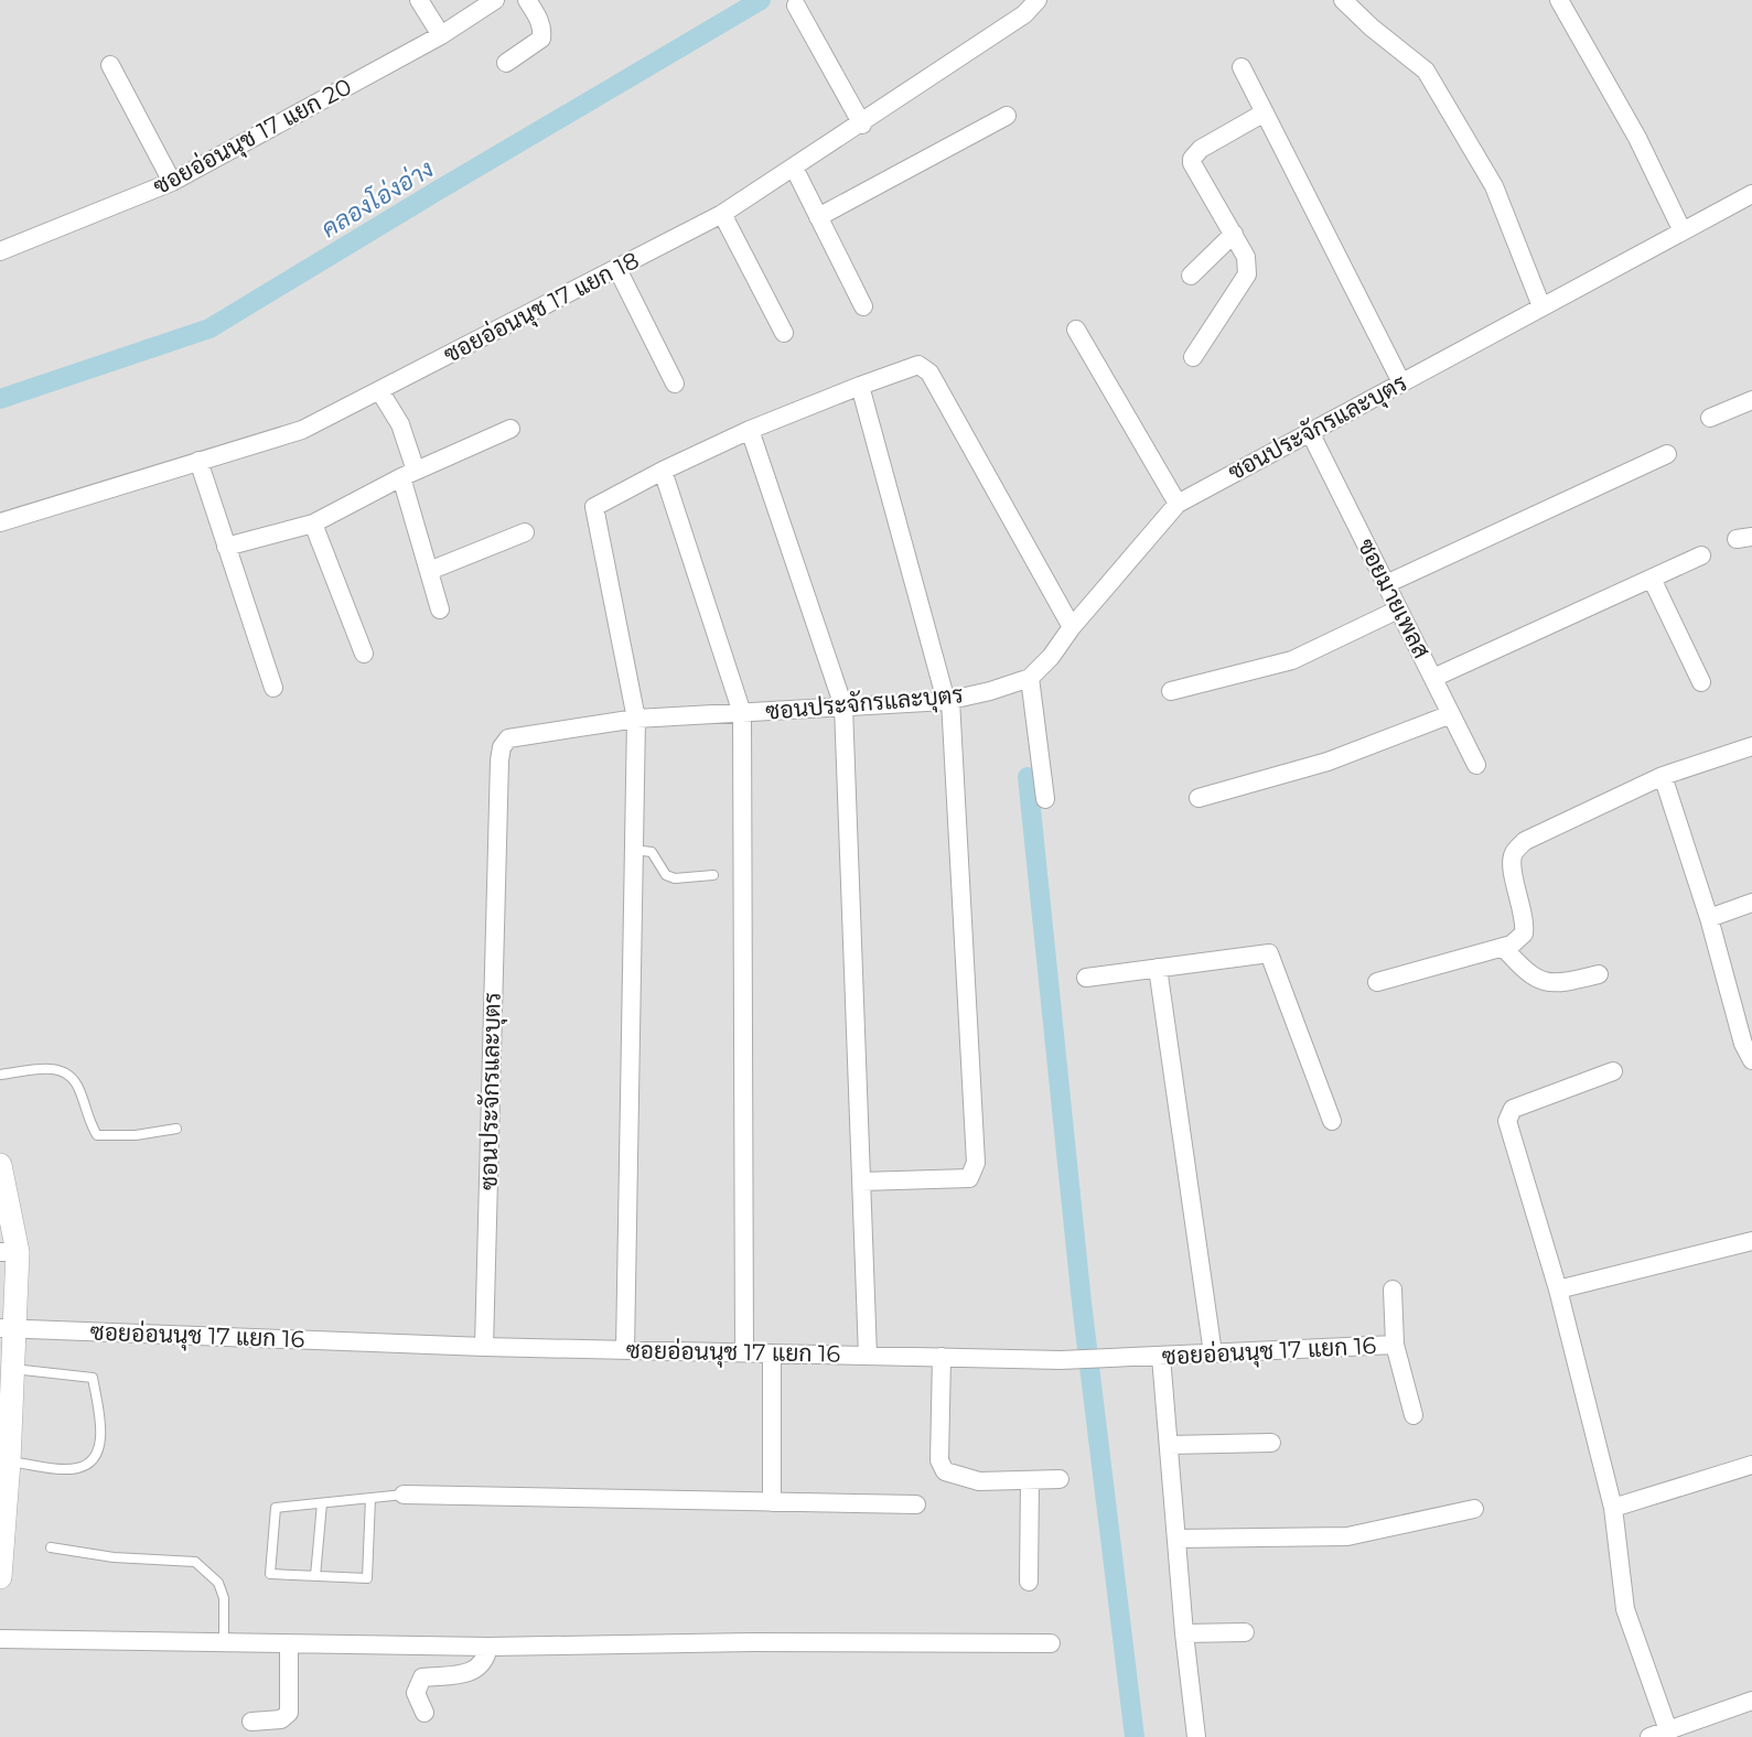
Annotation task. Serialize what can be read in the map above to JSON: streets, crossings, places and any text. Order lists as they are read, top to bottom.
{
  "streets": {
    "street": [
      "ซอยอ่อนนุช 17 แยก 20",
      "ซอยอ่อนนุช 17 แยก 18",
      "ซอนประจักรและบุตร",
      "ซอยมายเพลส",
      "ซอยอ่อนนุช 17 แยก 16"
    ]
  },
  "crossings": [
    ["ซอนประจักรและบุตร", "ซอยมายเพลส"],
    ["ซอนประจักรและบุตร", "ซอยอ่อนนุช 17 แยก 16"]
  ],
  "water": ["คลองโอ่งอ่าง"]
}
